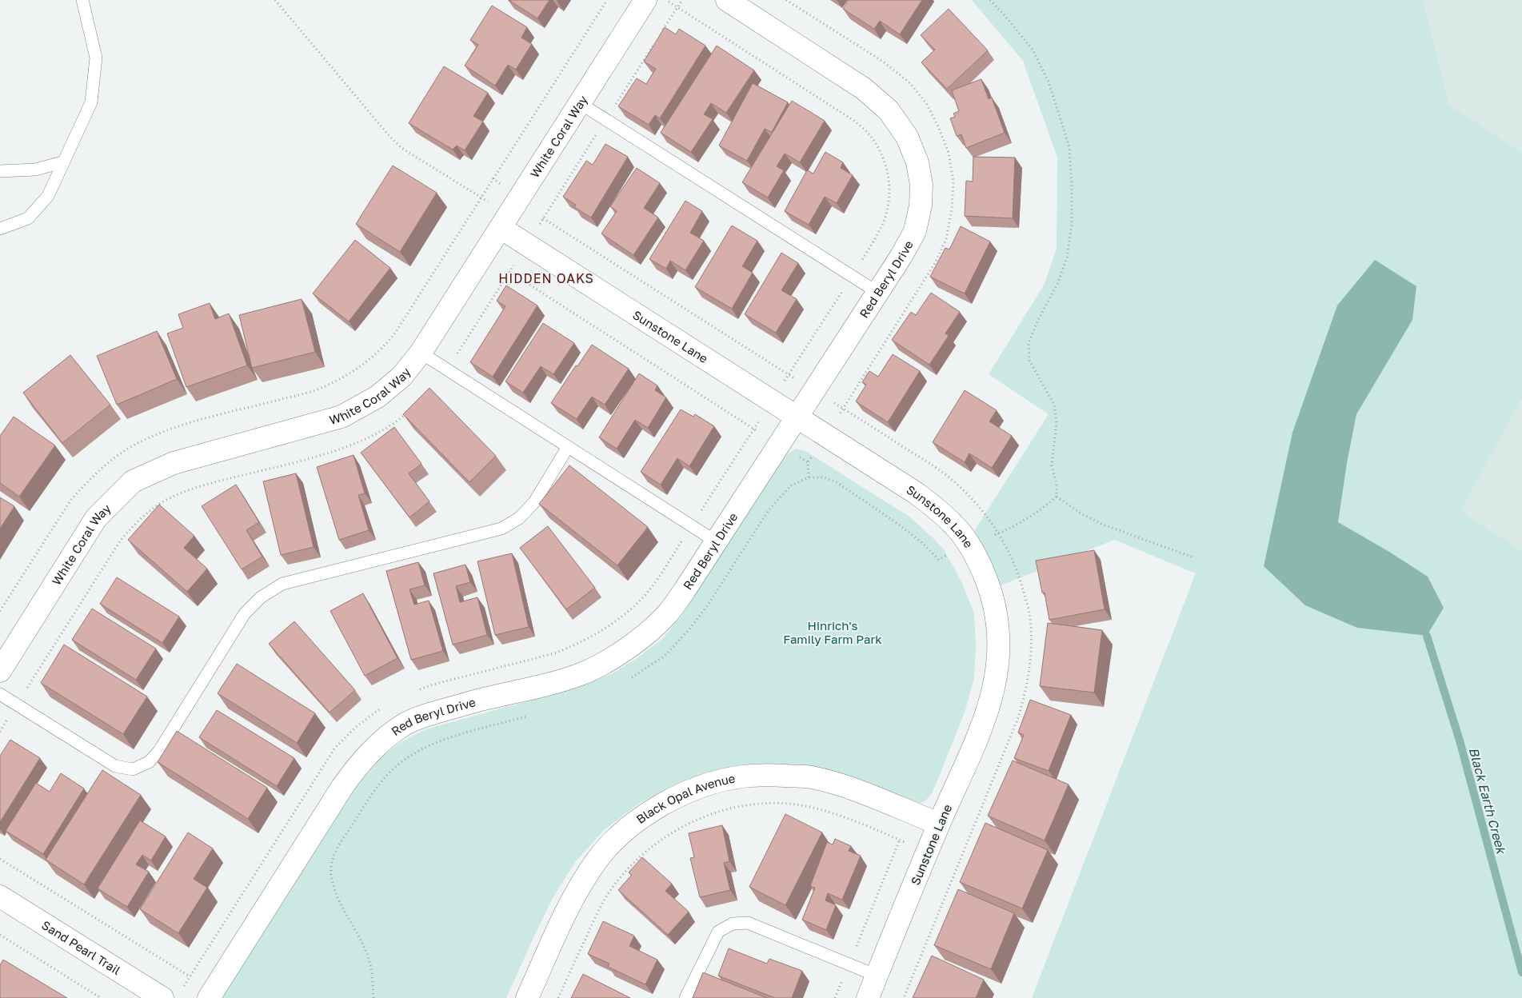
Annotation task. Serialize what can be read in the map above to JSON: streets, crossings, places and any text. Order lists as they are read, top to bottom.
{
  "streets": {
    "street": [
      "White Coral Way",
      "Red Beryl Drive",
      "Sunstone Lane",
      "Black Opal Avenue",
      "Sand Pearl Trail"
    ]
  },
  "crossings": [
    ["White Coral Way", "Sunstone Lane"],
    ["Red Beryl Drive", "Sunstone Lane"],
    ["Sunstone Lane", "Black Opal Avenue"]
  ],
  "districts": ["HIDDEN OAKS"],
  "water": ["Black Earth Creek"],
  "parks": ["Hinrich's Family Farm Park"]
}
